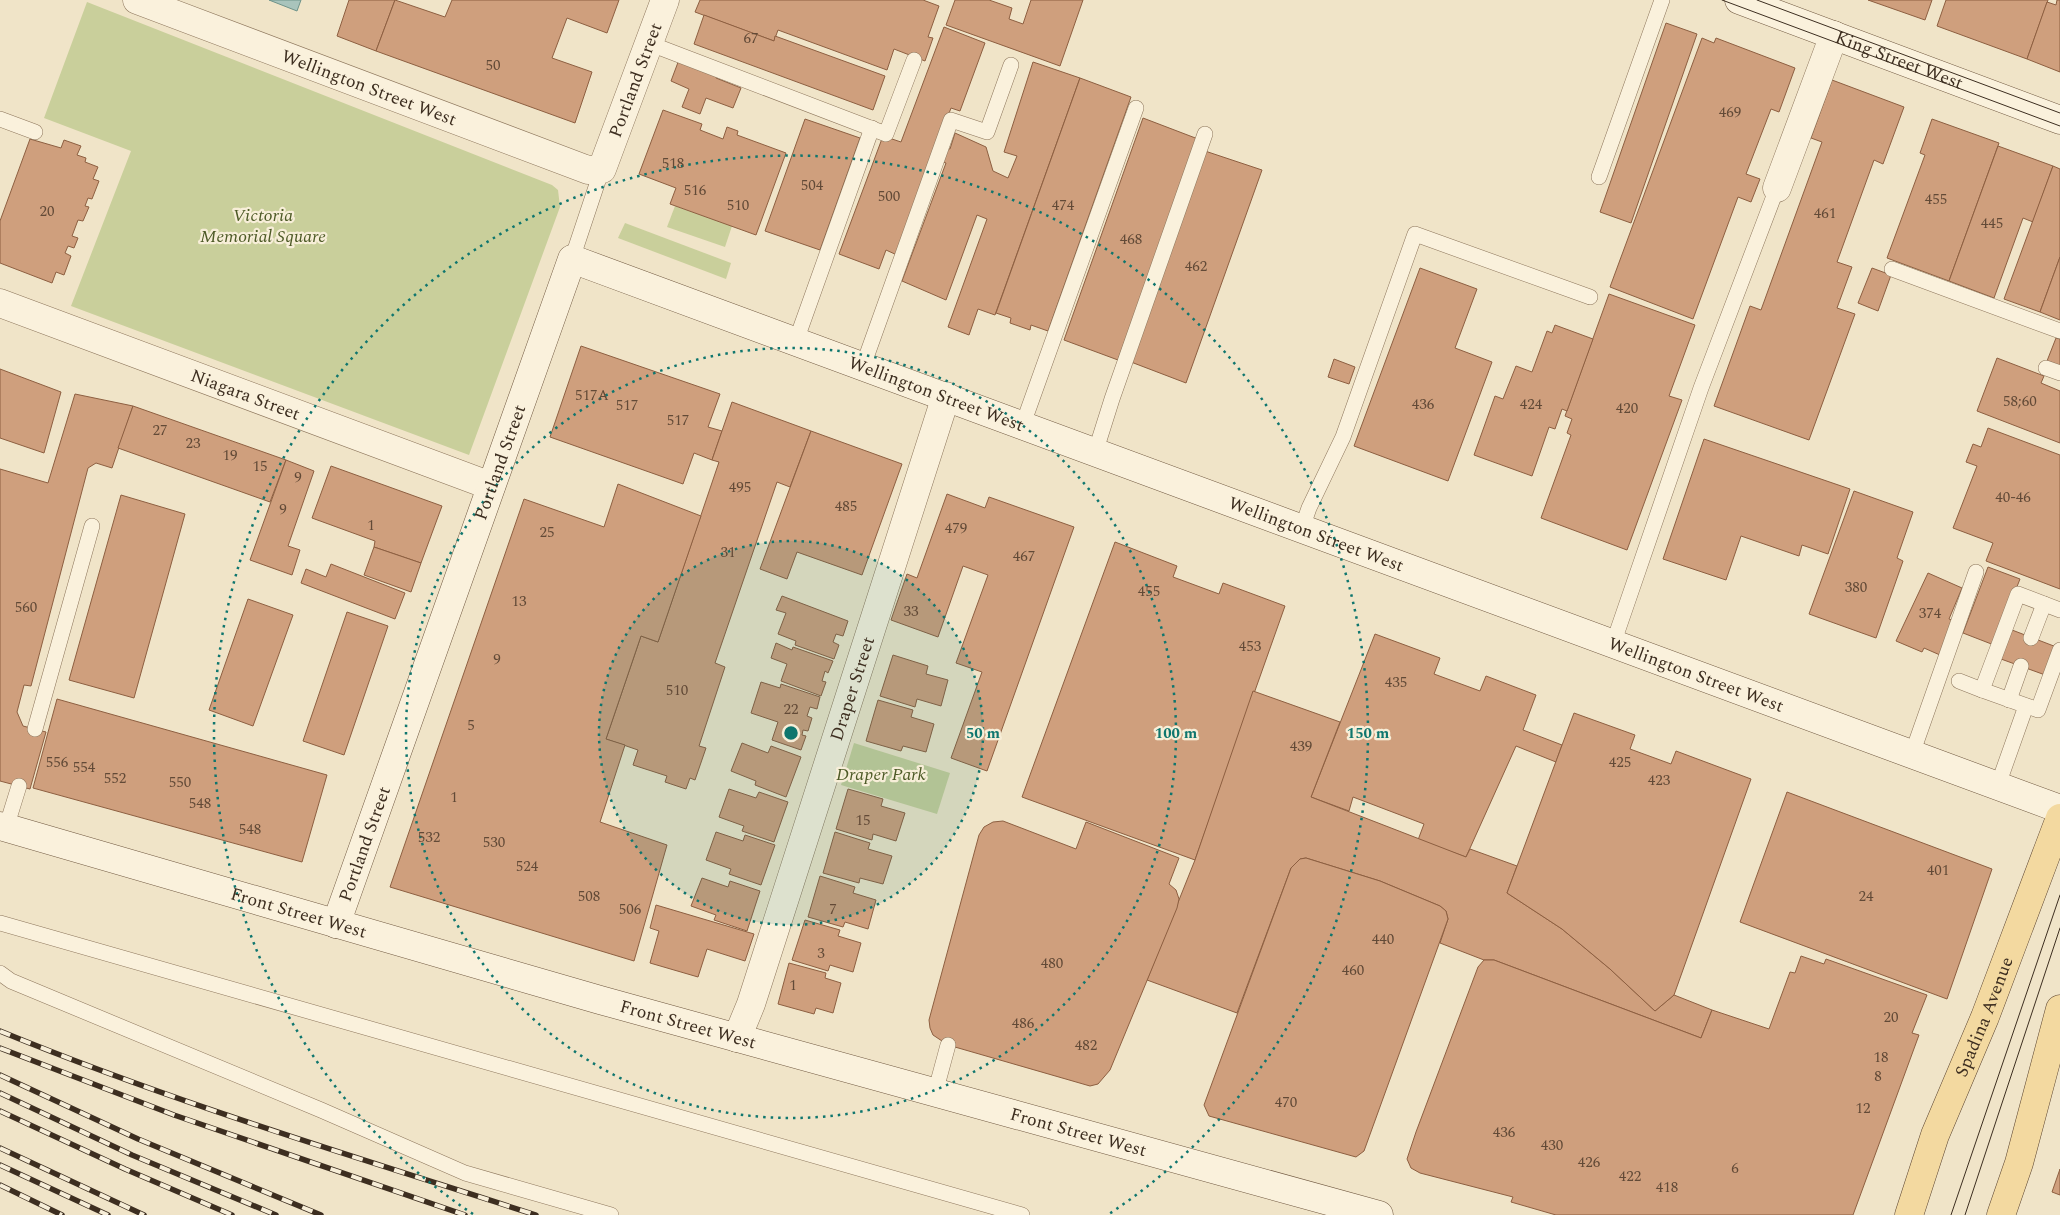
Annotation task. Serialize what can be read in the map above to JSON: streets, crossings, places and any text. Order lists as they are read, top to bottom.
{
  "streets": {
    "main road": ["Spadina Avenue"],
    "street": [
      "King Street West",
      "Portland Street",
      "Wellington Street West",
      "Niagara Street",
      "Draper Street",
      "Front Street West"
    ]
  },
  "crossings": [
    ["Portland Street", "Wellington Street West"],
    ["Portland Street", "Niagara Street"],
    ["Portland Street", "Front Street West"],
    ["Wellington Street West", "Draper Street"],
    ["Draper Street", "Front Street West"]
  ],
  "parks": ["Victoria Memorial Square", "Draper Park"],
  "house_numbers": [
    "67",
    "50",
    "469",
    "518",
    "504",
    "516",
    "500",
    "455",
    "510",
    "474",
    "20",
    "461",
    "445",
    "468",
    "462",
    "517A",
    "58;60",
    "436",
    "424",
    "517",
    "420",
    "517",
    "27",
    "23",
    "19",
    "15",
    "9",
    "495",
    "40-46",
    "485",
    "9",
    "1",
    "479",
    "25",
    "31",
    "467",
    "380",
    "455",
    "13",
    "560",
    "33",
    "374",
    "453",
    "9",
    "435",
    "510",
    "22",
    "5",
    "439",
    "556",
    "425",
    "554",
    "552",
    "423",
    "550",
    "1",
    "548",
    "15",
    "548",
    "532",
    "530",
    "524",
    "401",
    "508",
    "24",
    "506",
    "7",
    "440",
    "3",
    "480",
    "460",
    "1",
    "20",
    "486",
    "482",
    "18",
    "8",
    "470",
    "12",
    "436",
    "430",
    "426",
    "6",
    "422",
    "418"
  ],
  "rings": ["50 m", "100 m", "150 m"]
}
